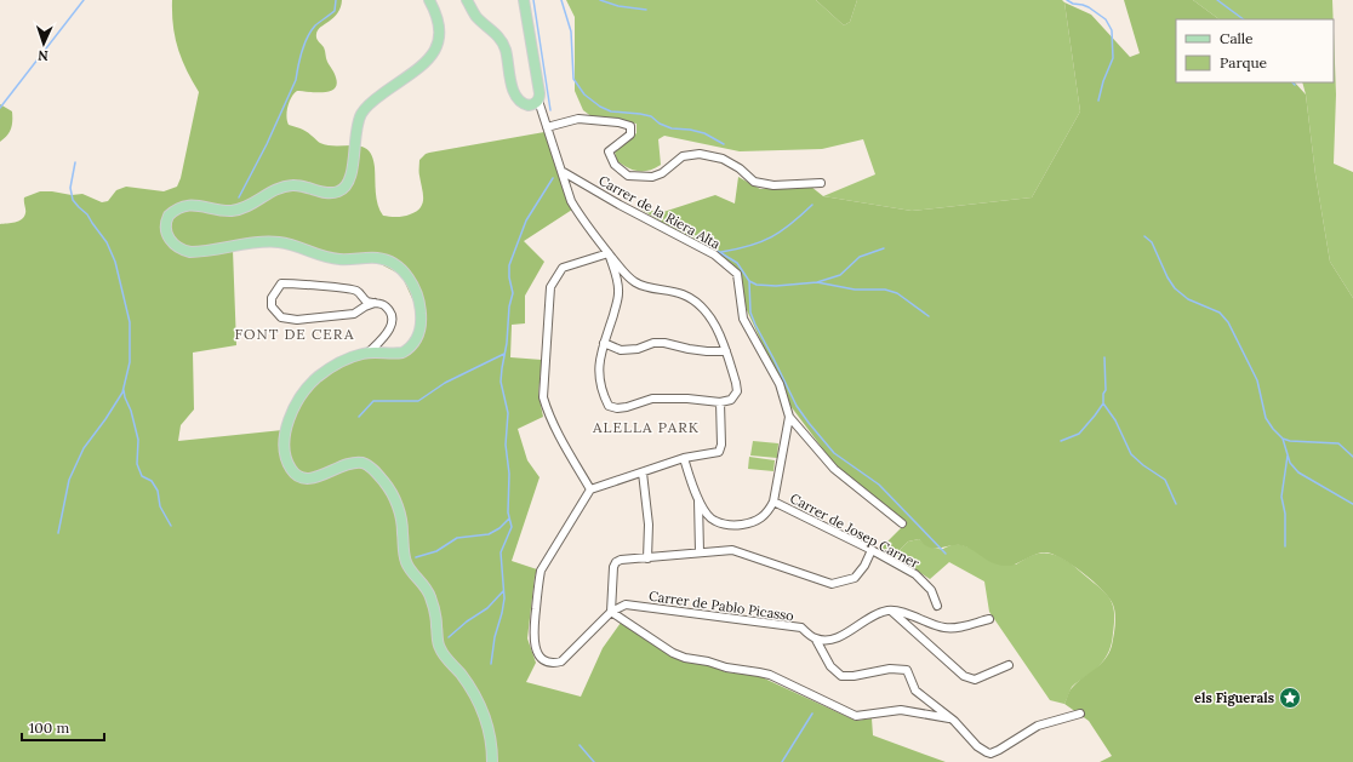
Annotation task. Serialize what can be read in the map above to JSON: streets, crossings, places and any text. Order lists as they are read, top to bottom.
{
  "streets": {
    "street": ["Carrer de la Riera Alta", "Carrer de Josep Carner", "Carrer de Pablo Picasso"]
  },
  "crossings": [
    ["Carrer de la Riera Alta", "Carrer de Josep Carner"]
  ],
  "districts": ["FONT DE CERA", "ALELLA PARK"],
  "places": {
    "place": ["els Figuerals"]
  },
  "legend": ["Calle", "Parque"],
  "scale_bar": "100 m",
  "north": "bottom"
}
